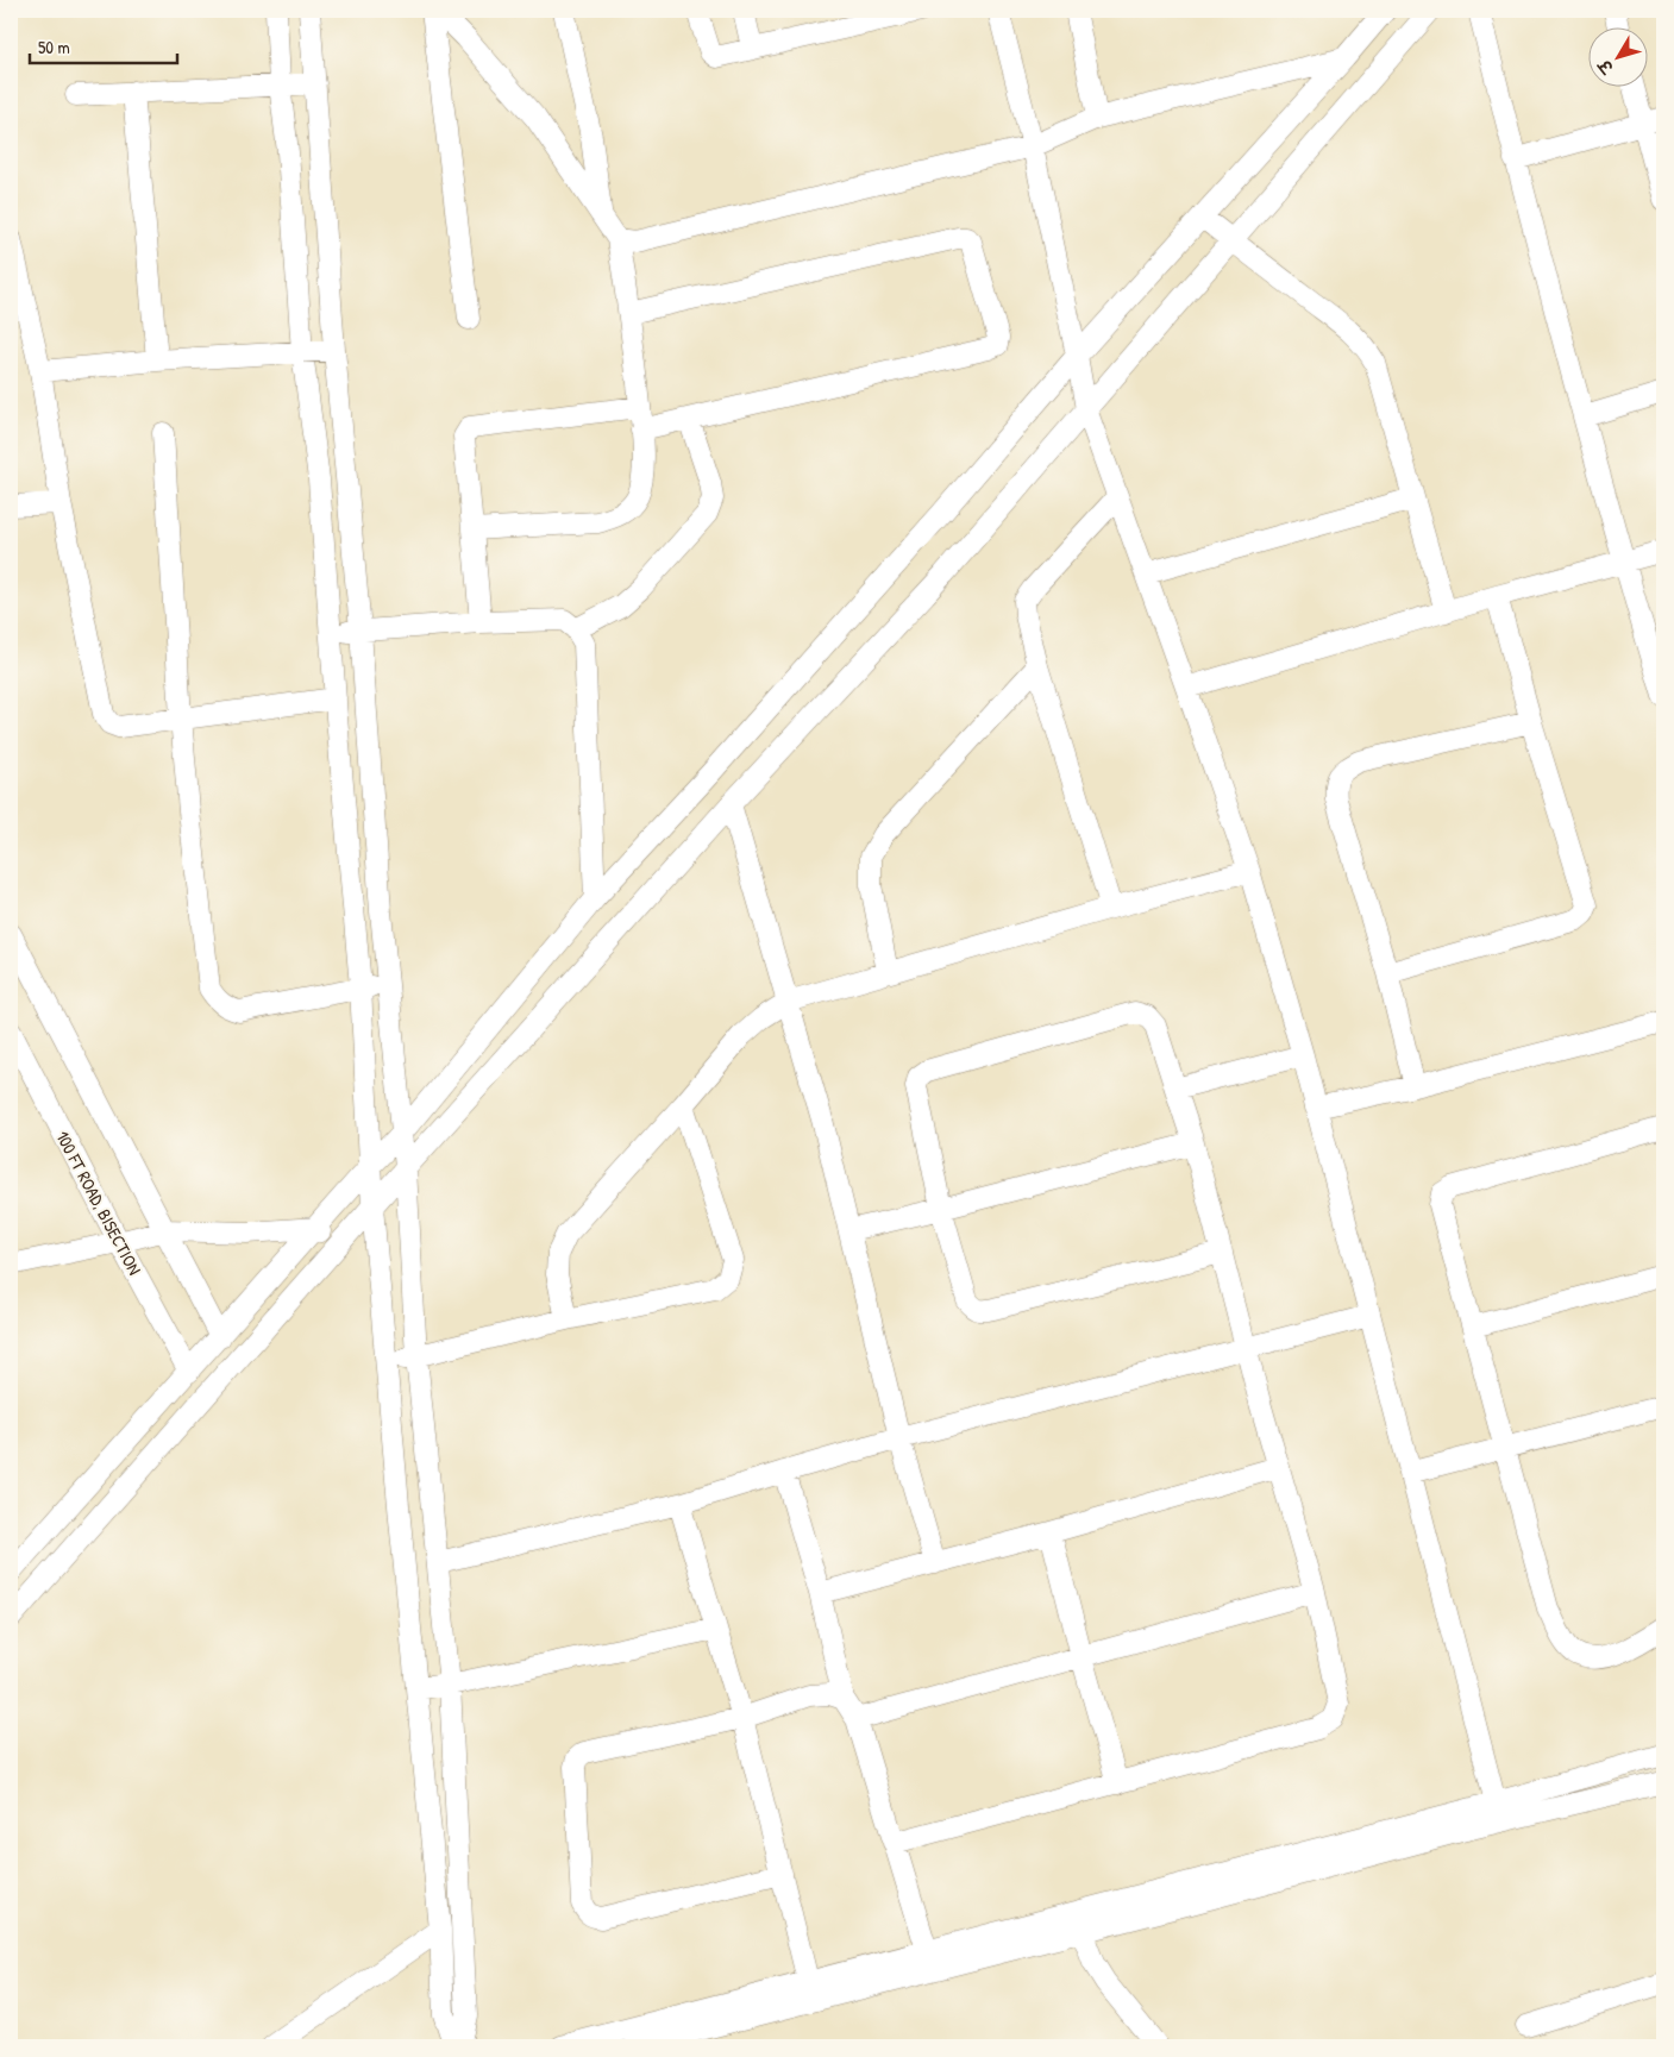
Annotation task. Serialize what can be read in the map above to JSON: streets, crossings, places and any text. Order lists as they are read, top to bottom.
{
  "streets": {
    "street": ["100 FT ROAD, BISECTION"]
  },
  "scale_bar": "50 m",
  "north": "bottom left"
}
